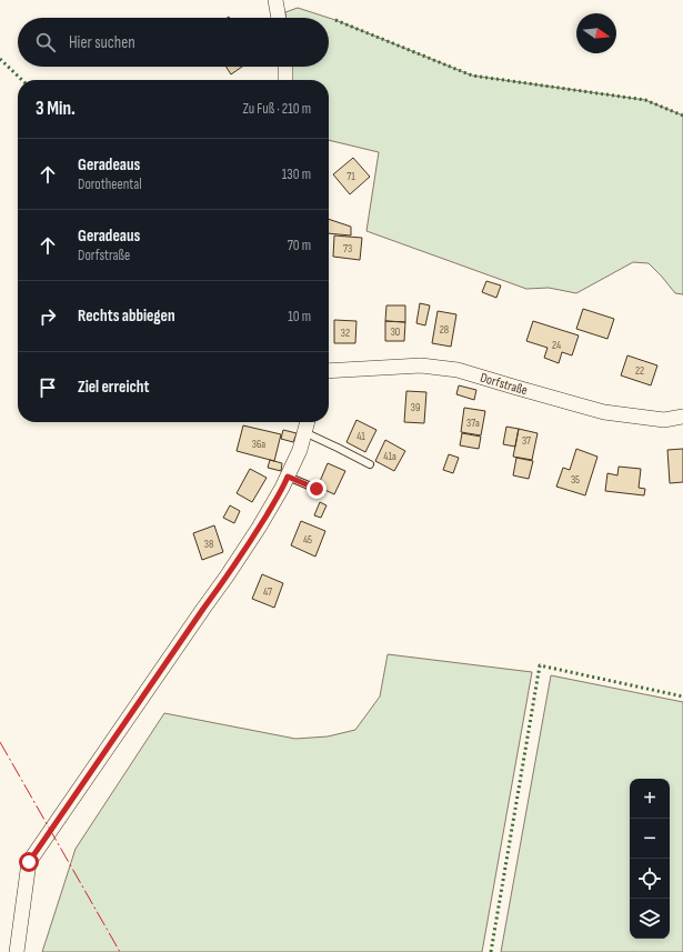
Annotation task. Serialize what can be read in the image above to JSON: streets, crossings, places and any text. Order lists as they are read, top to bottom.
{
  "streets": {
    "street": ["Dorfstraße"]
  },
  "house_numbers": [
    "71",
    "73",
    "28",
    "30",
    "32",
    "24",
    "22",
    "39",
    "37a",
    "41",
    "37",
    "36a",
    "41a",
    "35",
    "45",
    "38",
    "47"
  ],
  "north": "right",
  "page": {
    "search": "Hier suchen",
    "heading": ["3 Min.", "Zu Fuß · 210 m"],
    "list": [
      ["Geradeaus", "Dorotheental", "130 m"],
      ["Geradeaus", "Dorfstraße", "70 m"],
      ["Rechts abbiegen", "10 m"],
      "Ziel erreicht"
    ],
    "map_buttons": ["+", "−"]
  }
}
